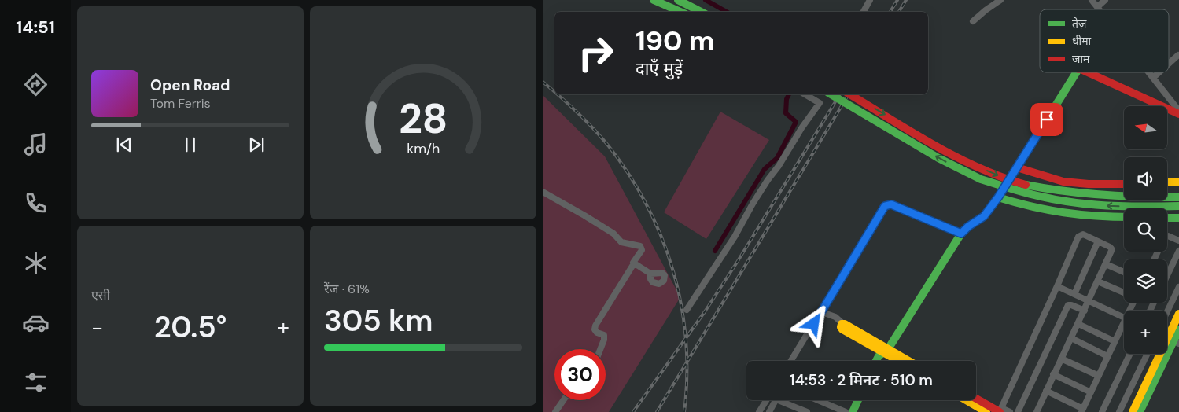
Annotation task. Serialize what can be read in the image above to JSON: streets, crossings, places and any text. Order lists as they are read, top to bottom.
{
  "legend": ["तेज़", "धीमा", "जाम"],
  "north": "left",
  "page": {
    "tabs": "14:51",
    "turn": ["190 m", "दाएँ मुड़ें"],
    "song": ["Open Road", "Tom Ferris"],
    "map_buttons": "+",
    "tile": [
      "एसी",
      ["रेंज · 61%", "305 km"]
    ],
    "heat": ["−", "20.5°", "+"],
    "limit": "30",
    "trip": "14:53 · 2 मिनट · 510 m",
    "gauge": ["28", "km/h"]
  }
}
